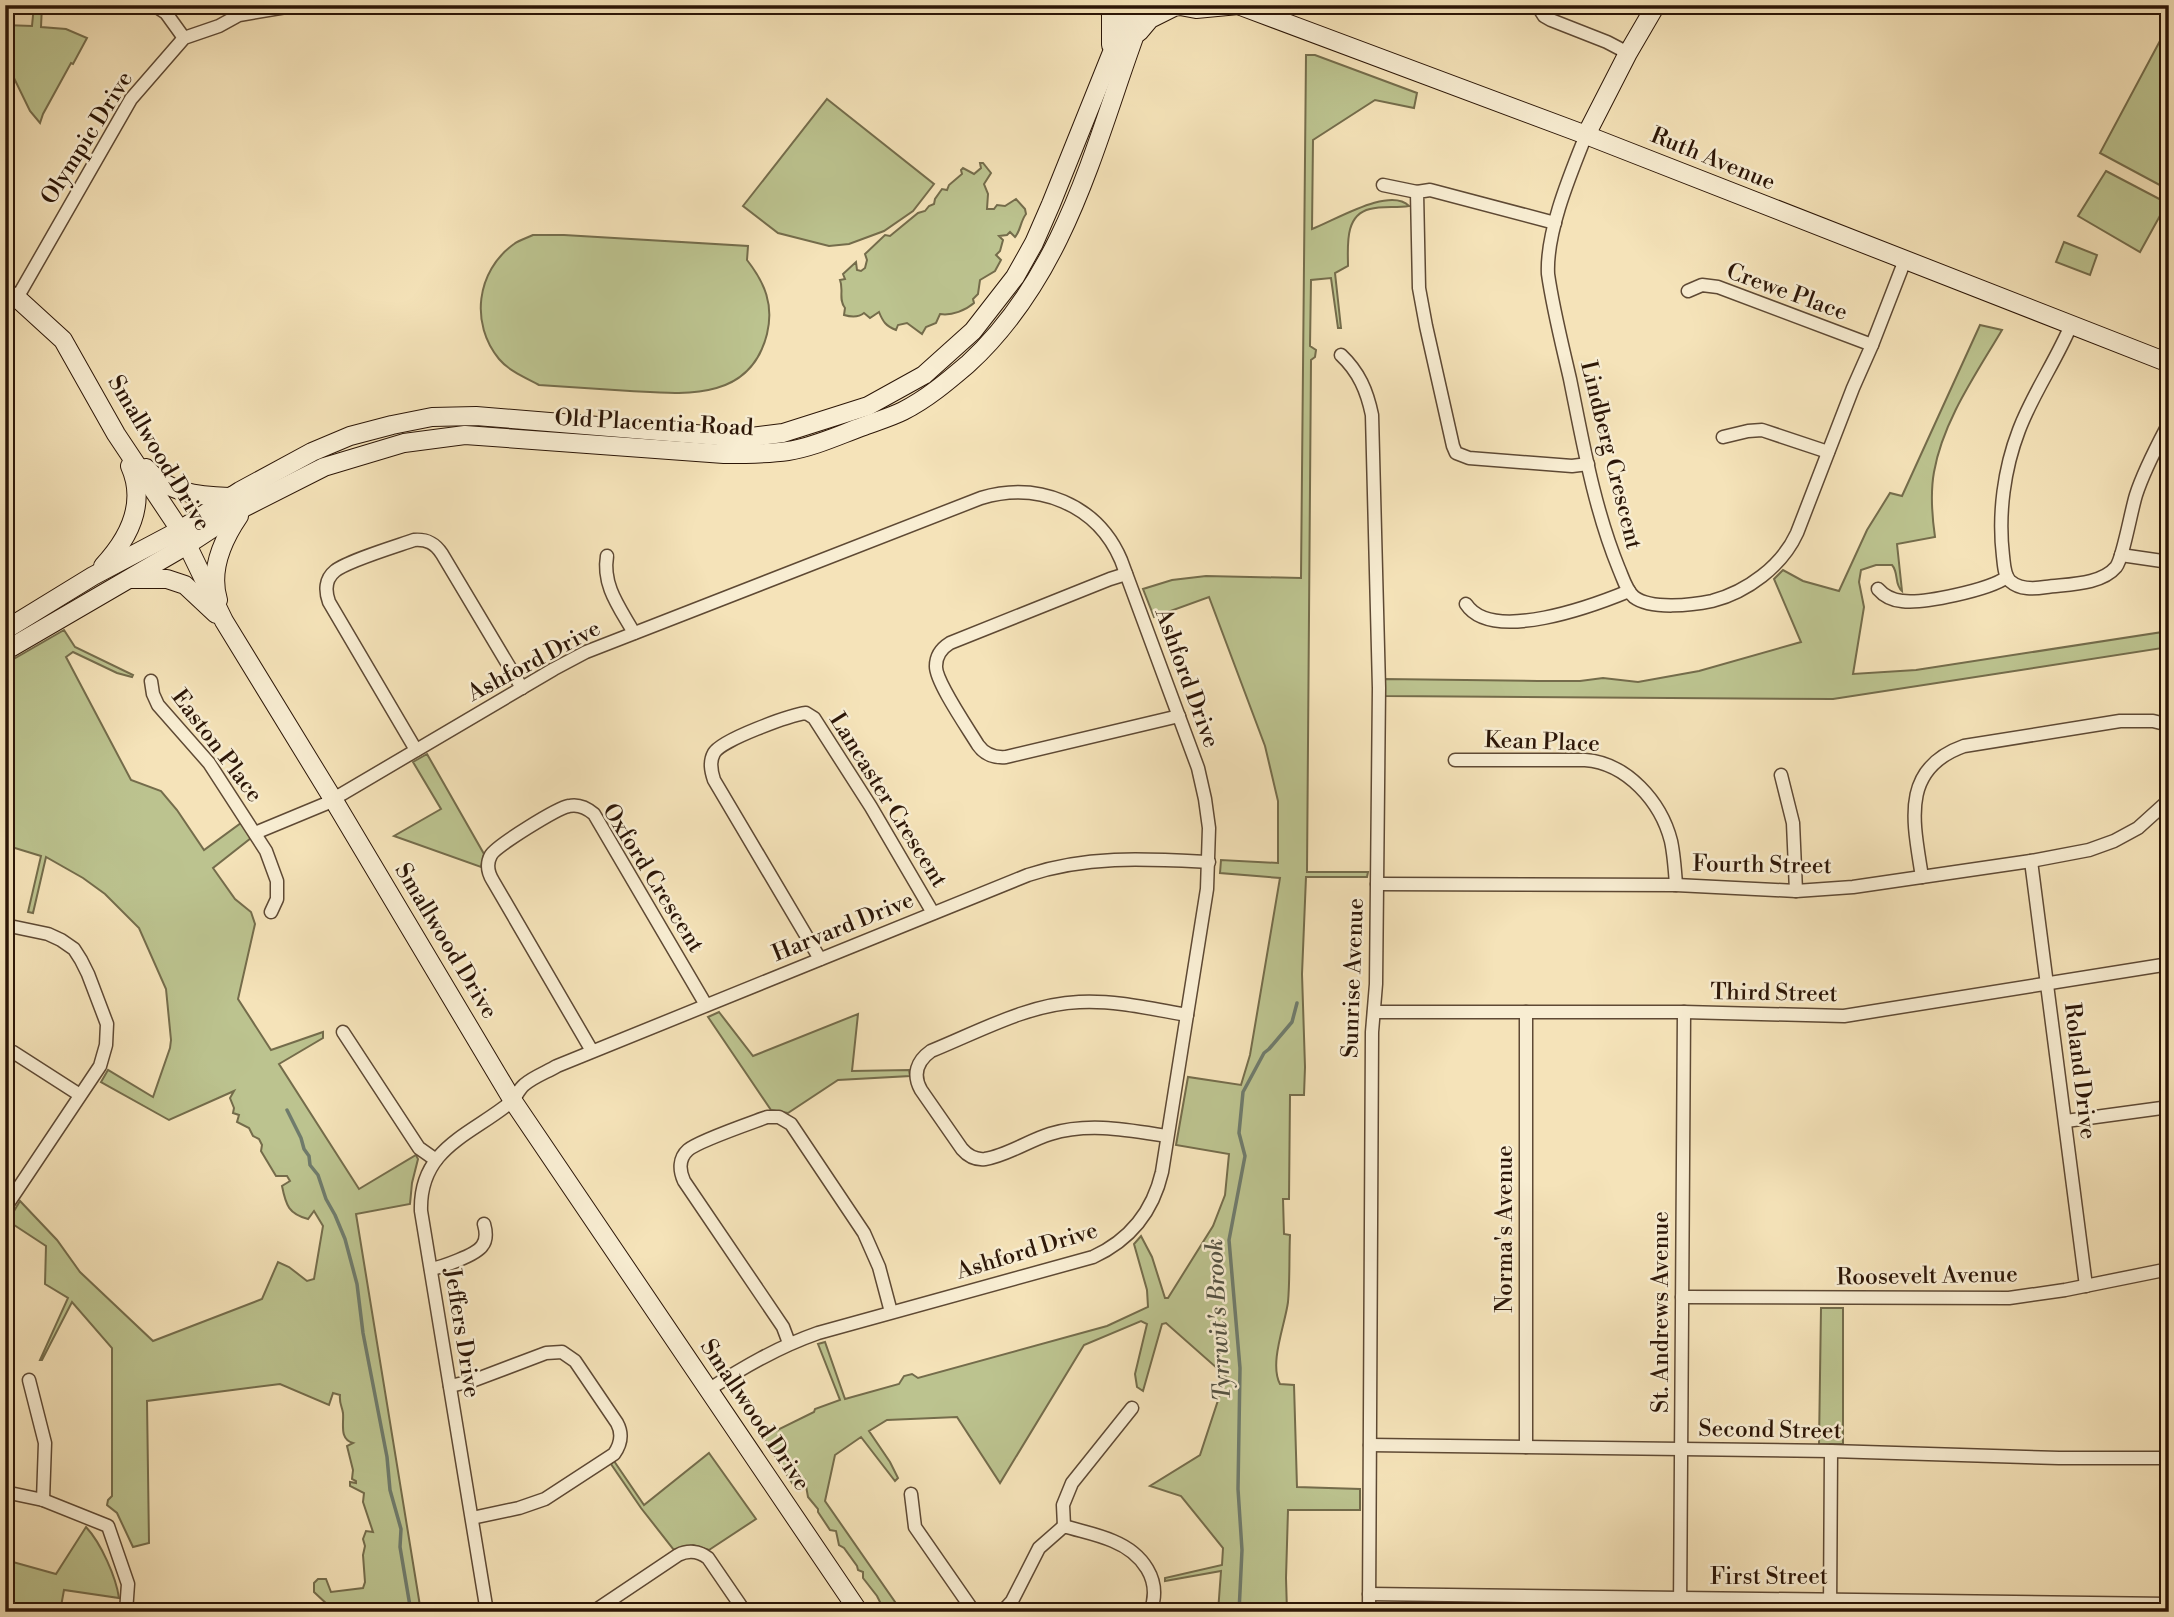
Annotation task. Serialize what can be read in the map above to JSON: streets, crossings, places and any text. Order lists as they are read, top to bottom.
{
  "streets": {
    "main road": ["Ruth Avenue", "Old Placentia Road", "Smallwood Drive"],
    "street": [
      "Olympic Drive",
      "Crewe Place",
      "Lindberg Crescent",
      "Ashford Drive",
      "Kean Place",
      "Easton Place",
      "Lancaster Crescent",
      "Fourth Street",
      "Oxford Crescent",
      "Harvard Drive",
      "Sunrise Avenue",
      "Third Street",
      "Roland Drive",
      "Norma's Avenue",
      "Roosevelt Avenue",
      "St. Andrews Avenue",
      "Jeffers Drive",
      "Second Street",
      "First Street"
    ]
  },
  "crossings": [
    ["Olympic Drive", "Smallwood Drive"],
    ["Ruth Avenue", "Lindberg Crescent"],
    ["Old Placentia Road", "Smallwood Drive"],
    ["Smallwood Drive", "Ashford Drive"],
    ["Smallwood Drive", "Easton Place"],
    ["Smallwood Drive", "Harvard Drive"],
    ["Smallwood Drive", "Jeffers Drive"],
    ["Ashford Drive", "Easton Place"],
    ["Ashford Drive", "Harvard Drive"],
    ["Kean Place", "Fourth Street"],
    ["Lancaster Crescent", "Harvard Drive"],
    ["Fourth Street", "Sunrise Avenue"],
    ["Fourth Street", "Roland Drive"],
    ["Oxford Crescent", "Harvard Drive"],
    ["Harvard Drive", "Jeffers Drive"],
    ["Sunrise Avenue", "Third Street"],
    ["Sunrise Avenue", "Second Street"],
    ["Sunrise Avenue", "First Street"],
    ["Third Street", "Roland Drive"],
    ["Third Street", "Norma's Avenue"],
    ["Third Street", "St. Andrews Avenue"],
    ["Roland Drive", "Roosevelt Avenue"],
    ["Norma's Avenue", "Second Street"],
    ["Roosevelt Avenue", "St. Andrews Avenue"],
    ["St. Andrews Avenue", "Second Street"],
    ["St. Andrews Avenue", "First Street"]
  ],
  "water": ["Tyrrwit's Brook"]
}
